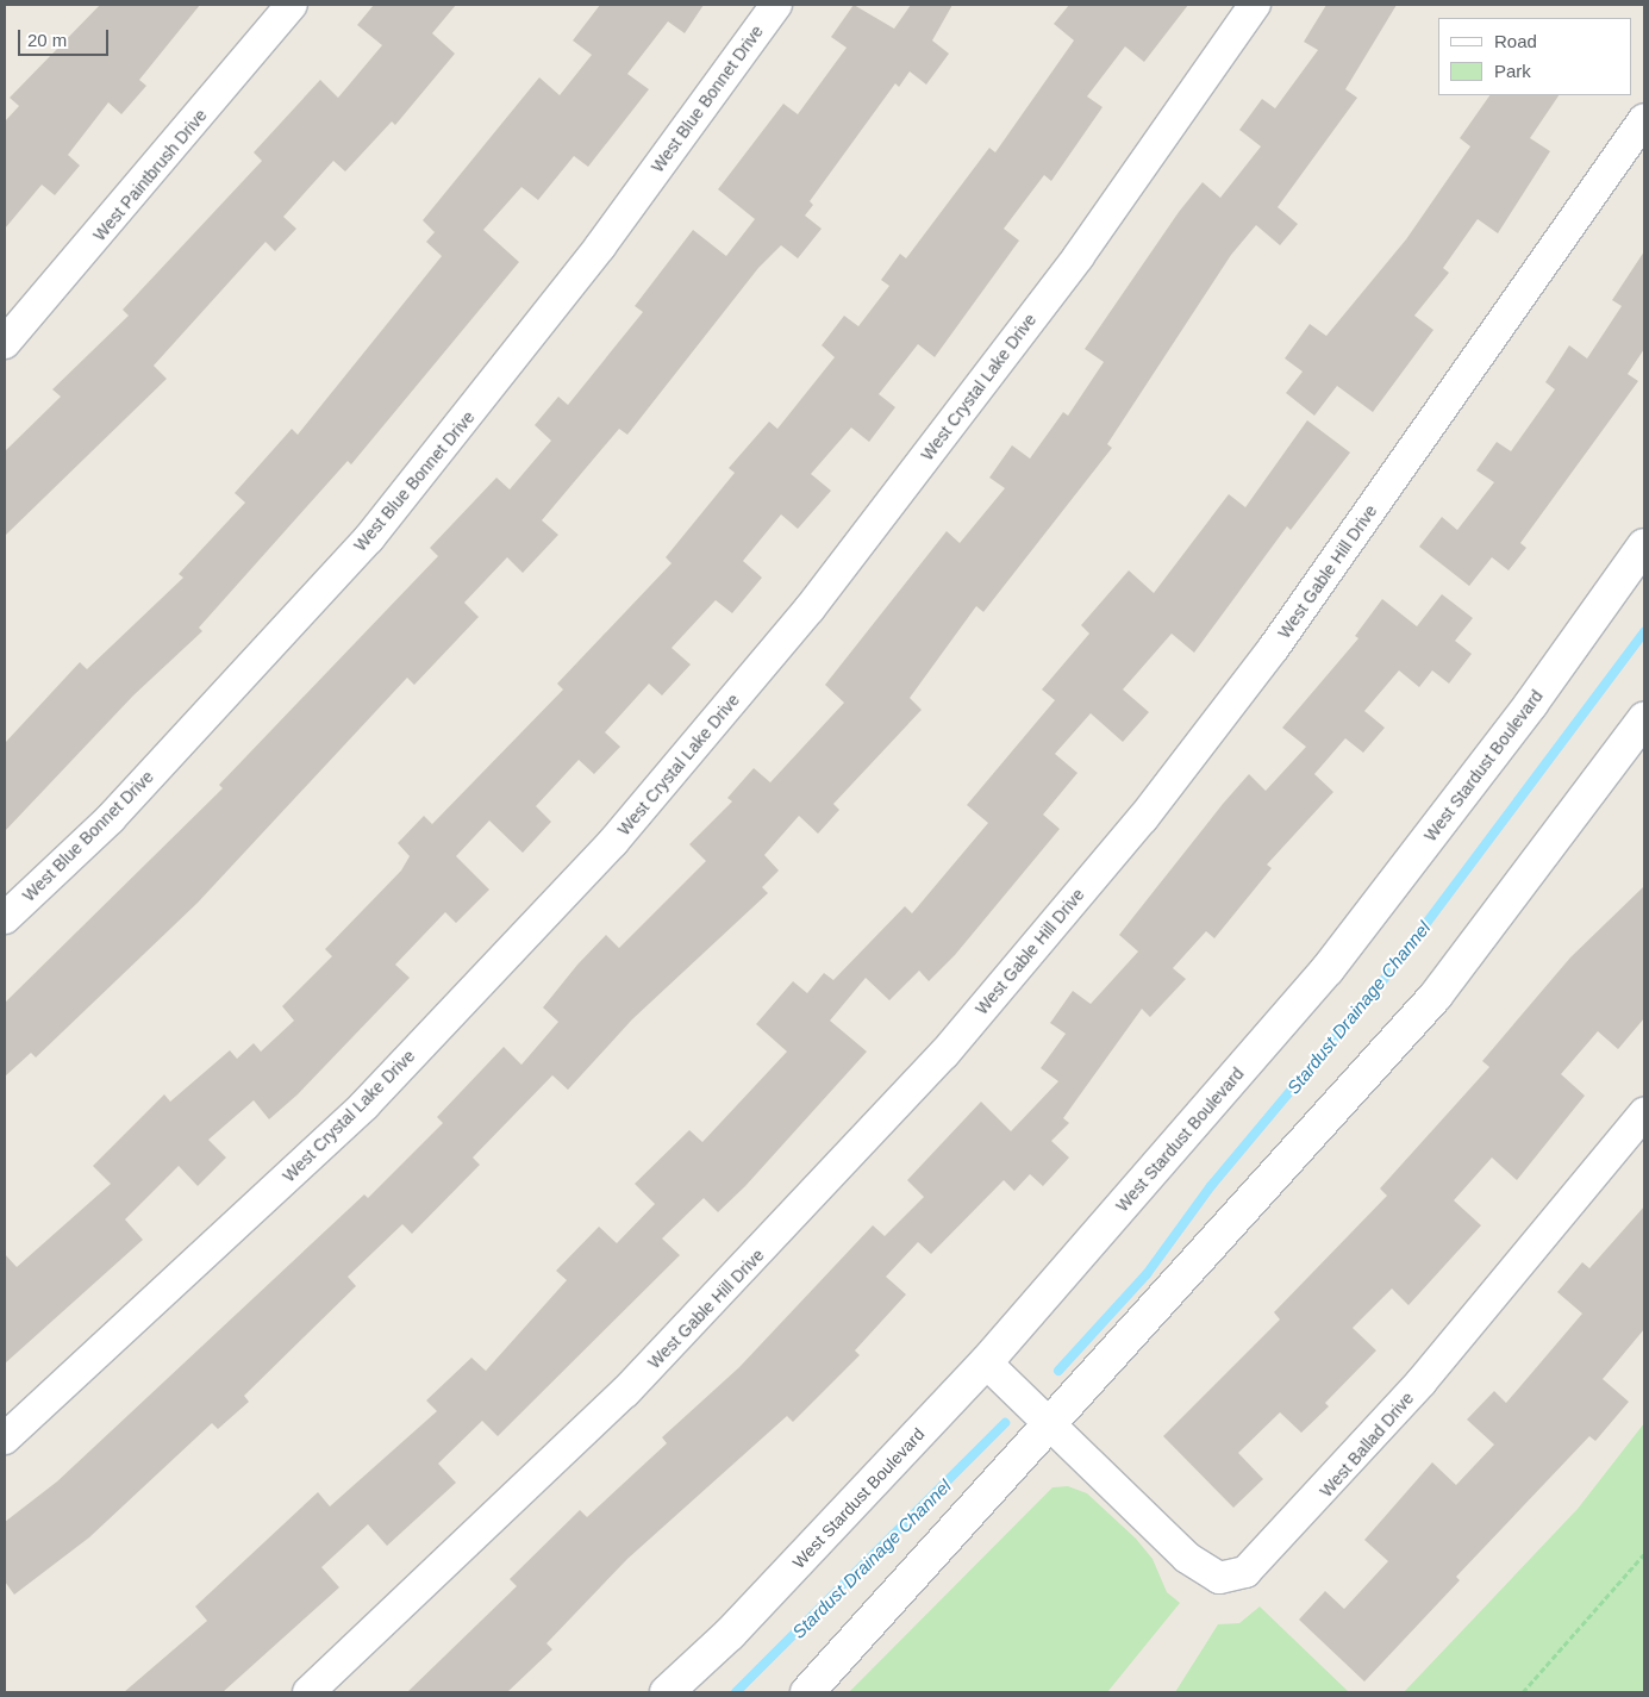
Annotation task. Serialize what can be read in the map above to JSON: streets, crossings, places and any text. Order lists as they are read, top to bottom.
{
  "streets": {
    "street": [
      "West Blue Bonnet Drive",
      "West Paintbrush Drive",
      "West Crystal Lake Drive",
      "West Gable Hill Drive",
      "West Stardust Boulevard",
      "West Ballad Drive"
    ]
  },
  "crossings": [
    ["West Stardust Boulevard", "West Ballad Drive"]
  ],
  "water": ["Stardust Drainage Channel"],
  "legend": ["Road", "Park"],
  "scale_bar": "20 m"
}
